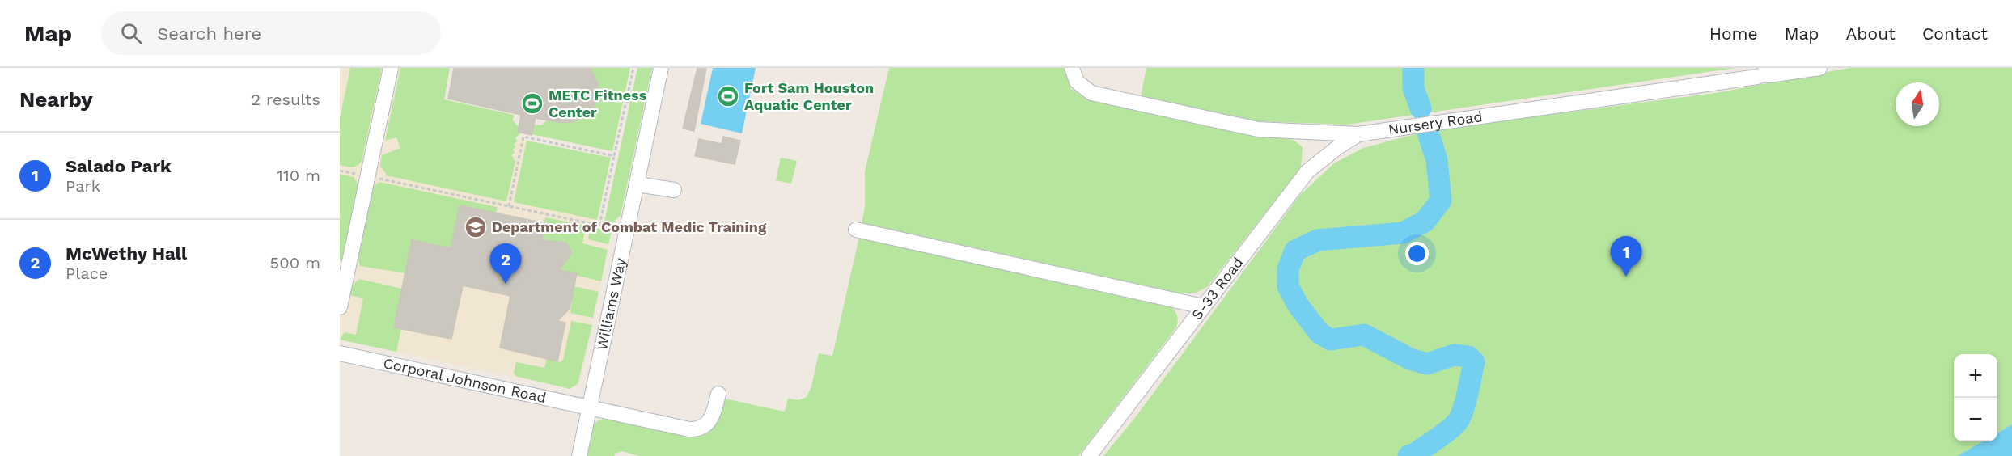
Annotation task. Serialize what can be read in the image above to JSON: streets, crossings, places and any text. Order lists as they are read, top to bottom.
{
  "streets": {
    "street": [
      "Nursery Road",
      "S-33 Road",
      "Williams Way",
      "Corporal Johnson Road"
    ]
  },
  "crossings": [
    ["Nursery Road", "S-33 Road"],
    ["Williams Way", "Corporal Johnson Road"]
  ],
  "places": {
    "sports": ["Fort Sam Houston Aquatic Center", "METC Fitness Center"],
    "school or university": ["Department of Combat Medic Training"]
  },
  "north": "top",
  "page": {
    "header": "Map",
    "search": "Search here",
    "nav": [
      "Home",
      "Map",
      "About",
      "Contact"
    ],
    "heading": ["Nearby", "2 results"],
    "list": [
      {
        "mark": "1",
        "name": "Salado Park",
        "note": "Park",
        "value": "110 m"
      },
      {
        "mark": "2",
        "name": "McWethy Hall",
        "note": "Place",
        "value": "500 m"
      }
    ],
    "pins": ["1", "2"],
    "map_buttons": ["+", "−"]
  }
}
